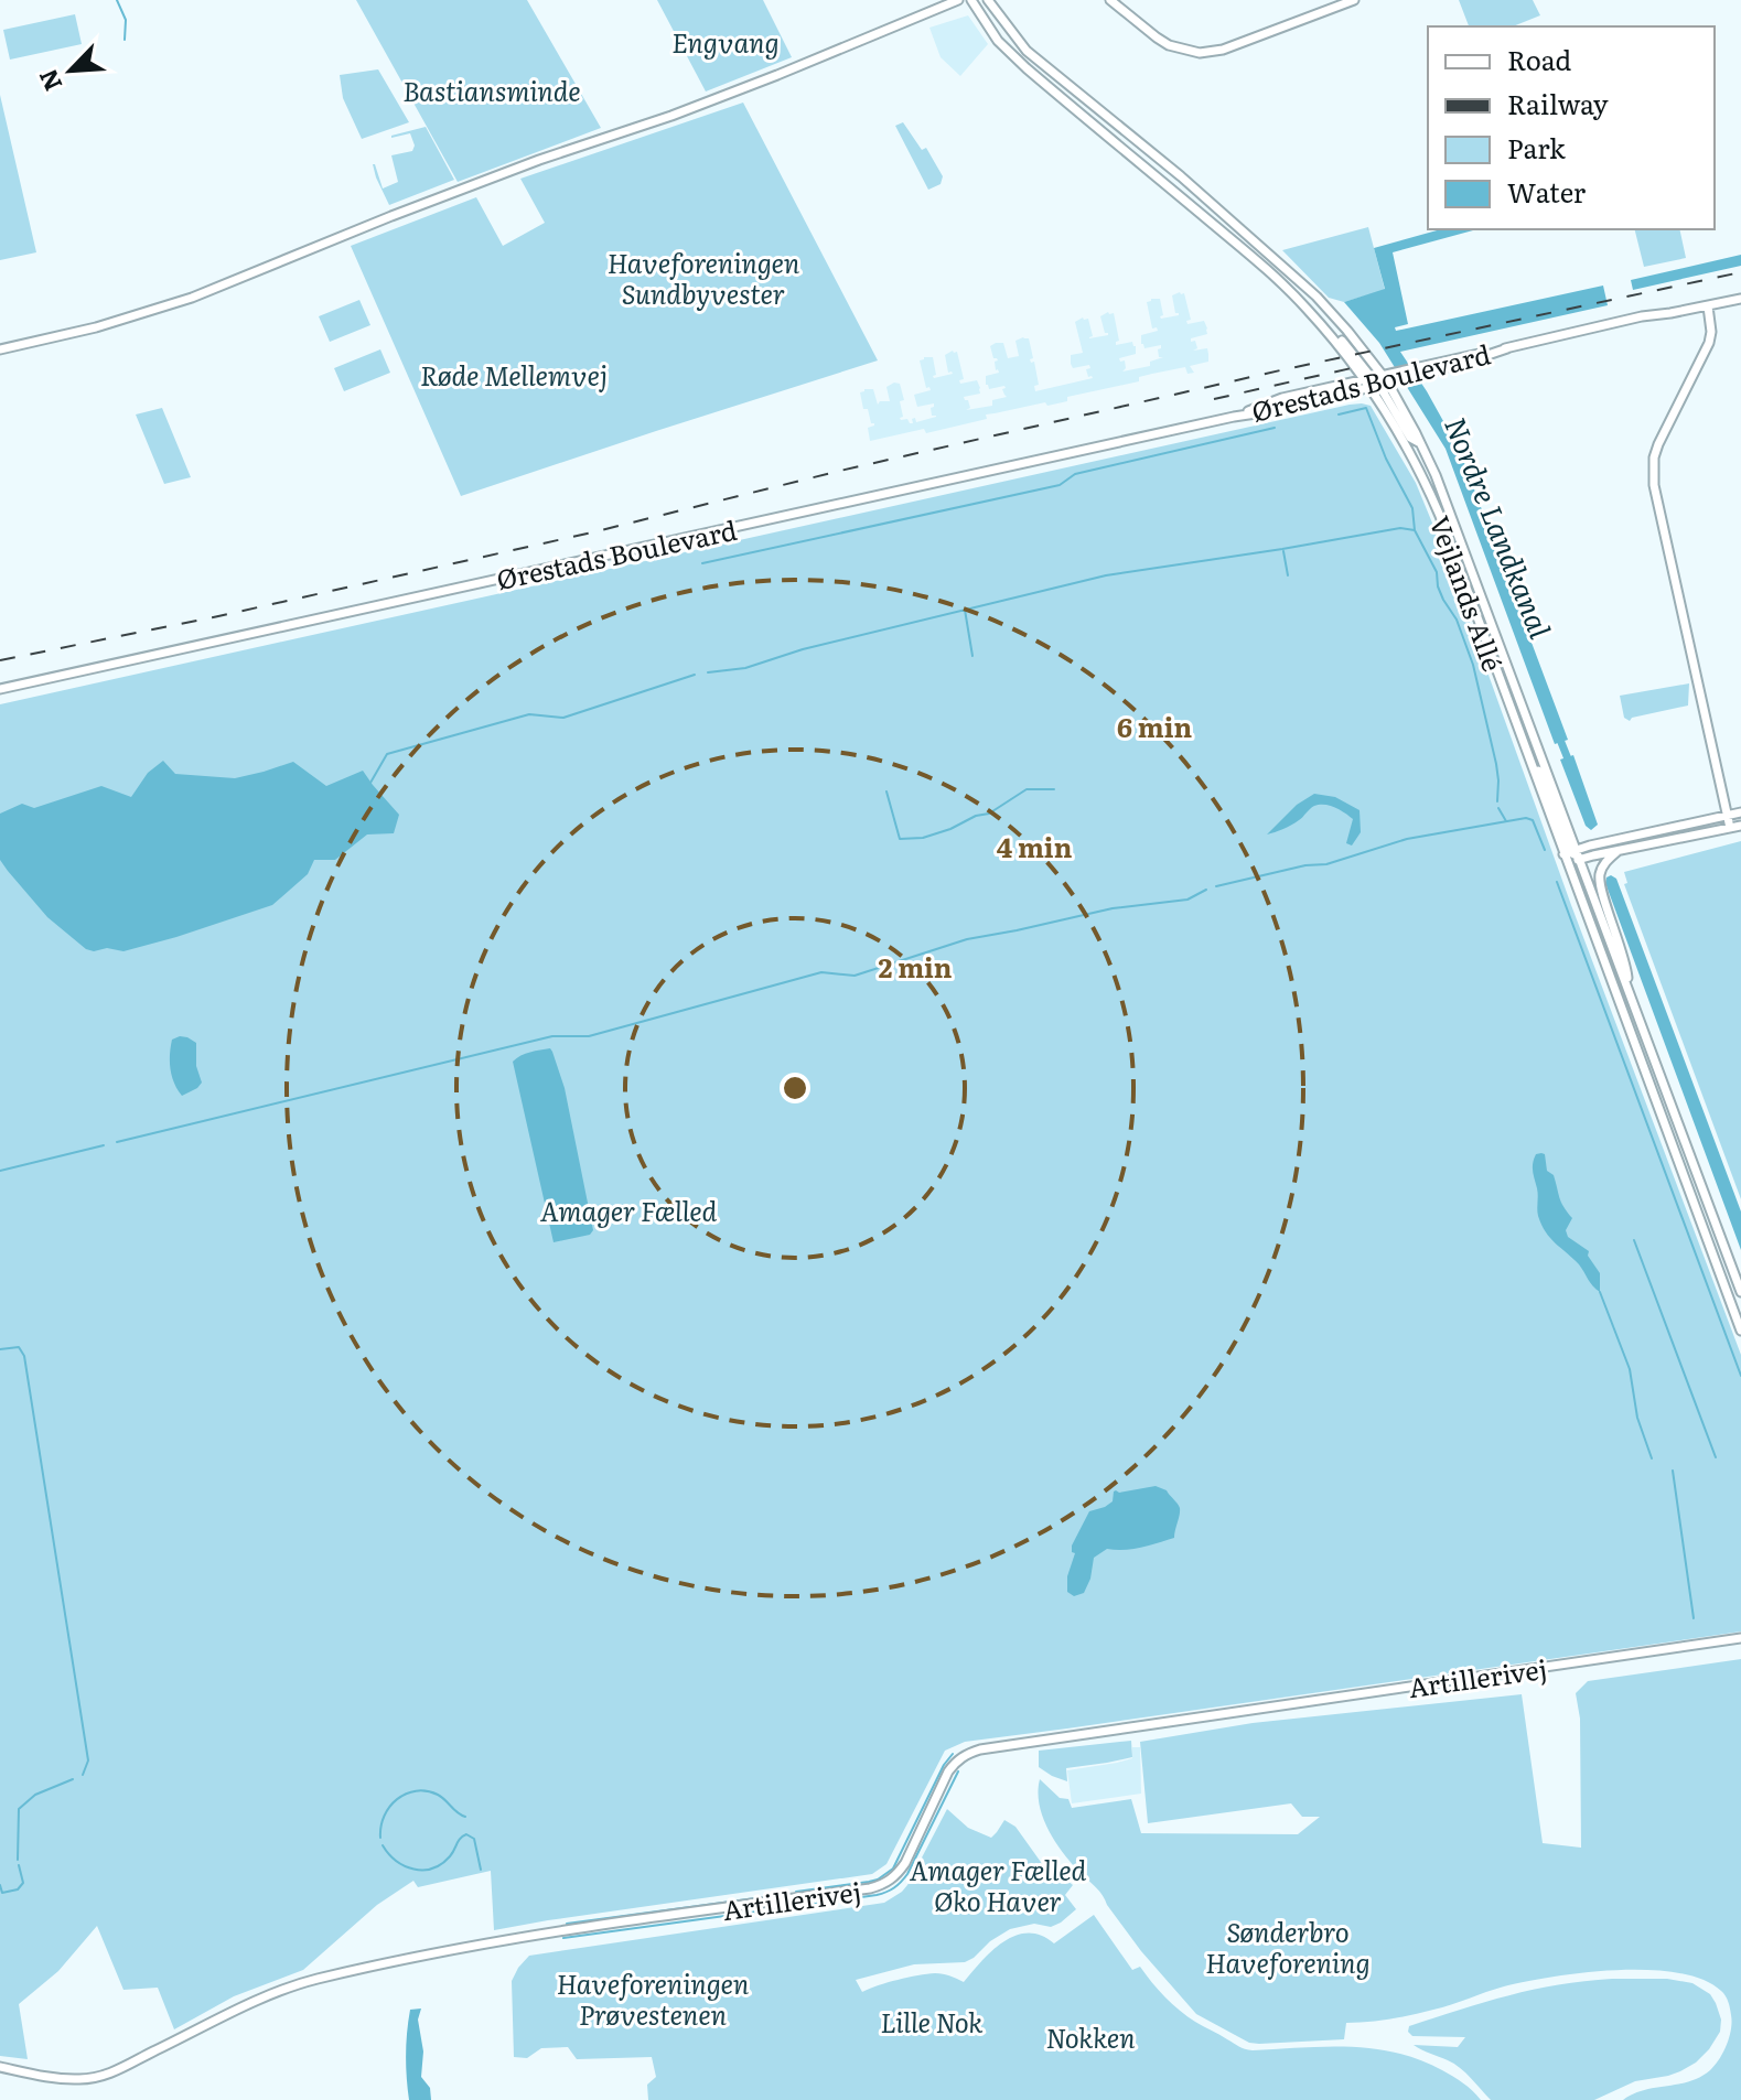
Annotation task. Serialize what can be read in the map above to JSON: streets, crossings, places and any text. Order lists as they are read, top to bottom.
{
  "streets": {
    "street": ["Ørestads Boulevard", "Vejlands Allé", "Artillerivej"]
  },
  "crossings": [
    ["Ørestads Boulevard", "Vejlands Allé"]
  ],
  "water": ["Nordre Landkanal"],
  "parks": [
    "Engvang",
    "Bastiansminde",
    "Haveforeningen Sundbyvester",
    "Røde Mellemvej",
    "Amager Fælled",
    "Amager Fælled Øko Haver",
    "Sønderbro Haveforening",
    "Haveforeningen Prøvestenen",
    "Lille Nok",
    "Nokken"
  ],
  "legend": [
    "Road",
    "Railway",
    "Park",
    "Water"
  ],
  "north": "bottom left",
  "rings": ["6 min", "4 min", "2 min"]
}
